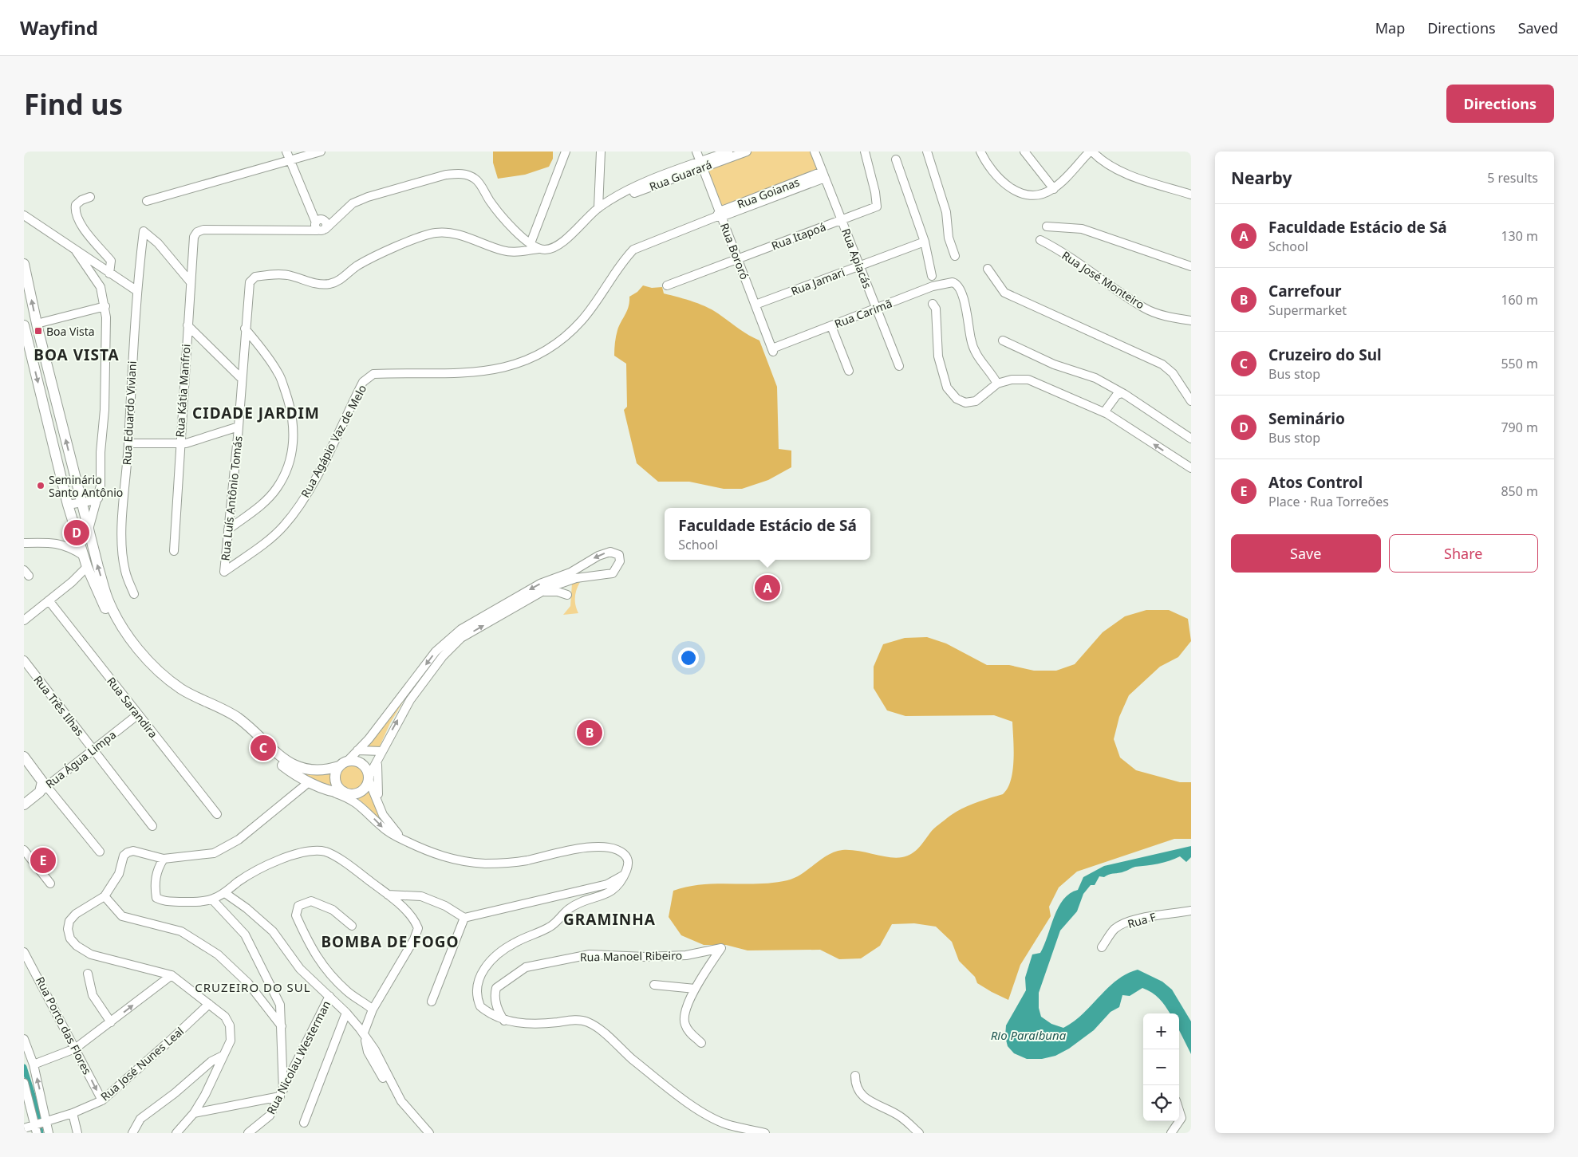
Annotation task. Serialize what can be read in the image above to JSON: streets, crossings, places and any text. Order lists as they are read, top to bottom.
{
  "streets": {
    "main road": ["Rua Água Limpa"],
    "street": [
      "Rua Guarará",
      "Rua Goianas",
      "Rua Itapoá",
      "Rua Bororó",
      "Rua Apiacás",
      "Rua José Monteiro",
      "Rua Jamari",
      "Rua Carimã",
      "Rua Kátia Manfroi",
      "Rua Eduardo Viviani",
      "Rua Agápio Vaz de Melo",
      "Rua Luís Antônio Tomás",
      "Rua Três Ilhas",
      "Rua Sarandira",
      "Rua F",
      "Rua Manoel Ribeiro",
      "Rua Porto das Flores",
      "Rua Nicolau Westerman",
      "Rua José Nunes Leal"
    ]
  },
  "crossings": [
    ["Rua Guarará", "Rua Bororó"],
    ["Rua Guarará", "Rua Luís Antônio Tomás"],
    ["Rua Goianas", "Rua Bororó"],
    ["Rua Goianas", "Rua Apiacás"],
    ["Rua Goianas", "Rua Agápio Vaz de Melo"],
    ["Rua Itapoá", "Rua Bororó"],
    ["Rua Itapoá", "Rua Apiacás"],
    ["Rua Bororó", "Rua Jamari"],
    ["Rua Bororó", "Rua Carimã"],
    ["Rua Apiacás", "Rua Jamari"],
    ["Rua Apiacás", "Rua Carimã"],
    ["Rua Kátia Manfroi", "Rua Eduardo Viviani"],
    ["Rua Agápio Vaz de Melo", "Rua Luís Antônio Tomás"],
    ["Rua Três Ilhas", "Rua Água Limpa"],
    ["Rua Sarandira", "Rua Água Limpa"],
    ["Rua Porto das Flores", "Rua José Nunes Leal"]
  ],
  "districts": [
    "BOA VISTA",
    "CIDADE JARDIM",
    "GRAMINHA",
    "BOMBA DE FOGO",
    "CRUZEIRO DO SUL"
  ],
  "water": ["Rio Paraibuna"],
  "places": {
    "transit": ["Boa Vista"],
    "other": ["Seminário Santo Antônio"]
  },
  "page": {
    "header": "Wayfind",
    "nav": ["Map", "Directions", "Saved"],
    "buttons": [
      "Directions",
      ["Save", "Share"]
    ],
    "title": "Find us",
    "heading": ["Nearby", "5 results"],
    "list": [
      {
        "mark": "A",
        "name": "Faculdade Estácio de Sá",
        "note": "School",
        "value": "130 m"
      },
      {
        "mark": "B",
        "name": "Carrefour",
        "note": "Supermarket",
        "value": "160 m"
      },
      {
        "mark": "C",
        "name": "Cruzeiro do Sul",
        "note": "Bus stop",
        "value": "550 m"
      },
      {
        "mark": "D",
        "name": "Seminário",
        "note": "Bus stop",
        "value": "790 m"
      },
      {
        "mark": "E",
        "name": "Atos Control",
        "note": "Place · Rua Torreões",
        "value": "850 m"
      }
    ],
    "popup": ["Faculdade Estácio de Sá", "School"],
    "pins": [
      "D",
      "A",
      "B",
      "C",
      "E"
    ],
    "map_buttons": ["+", "−"]
  }
}
